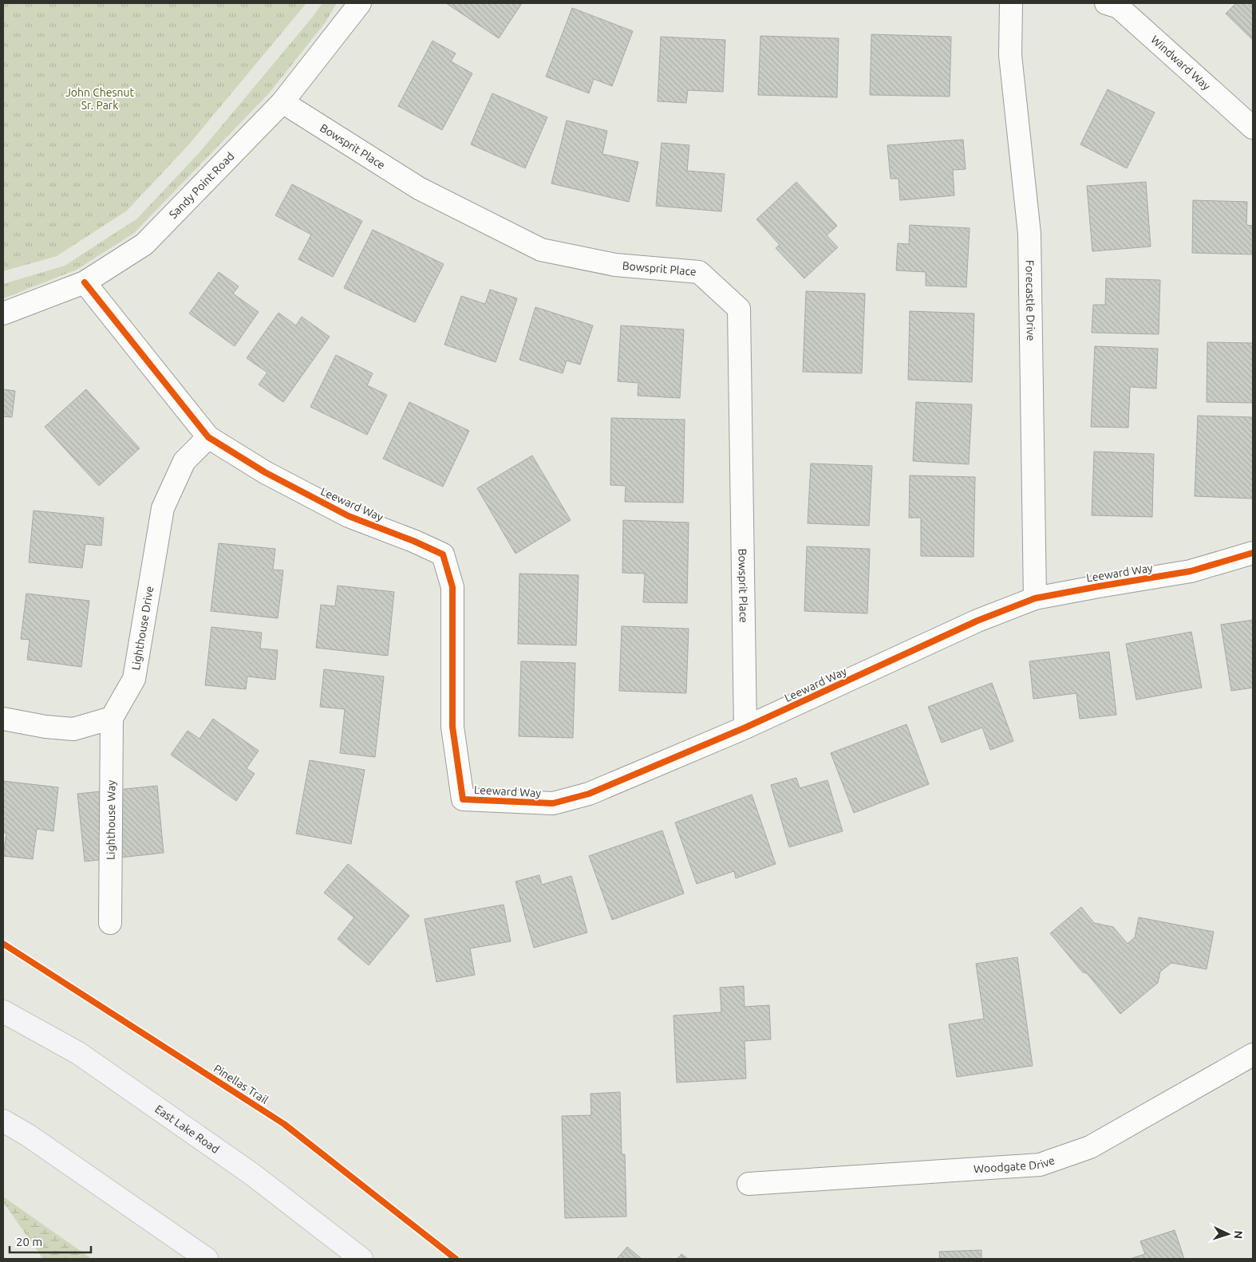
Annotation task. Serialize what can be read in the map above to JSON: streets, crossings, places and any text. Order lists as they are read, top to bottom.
{
  "streets": {
    "main road": ["East Lake Road"],
    "street": [
      "Windward Way",
      "Bowsprit Place",
      "Sandy Point Road",
      "Forecastle Drive",
      "Leeward Way",
      "Lighthouse Drive",
      "Lighthouse Way",
      "Woodgate Drive"
    ],
    "cycle path": ["Pinellas Trail"]
  },
  "crossings": [
    ["Bowsprit Place", "Sandy Point Road"],
    ["Bowsprit Place", "Leeward Way"],
    ["Sandy Point Road", "Leeward Way"],
    ["Forecastle Drive", "Leeward Way"],
    ["Leeward Way", "Lighthouse Drive"],
    ["Lighthouse Drive", "Lighthouse Way"]
  ],
  "parks": ["John Chesnut Sr. Park"],
  "scale_bar": "20 m",
  "north": "right"
}
